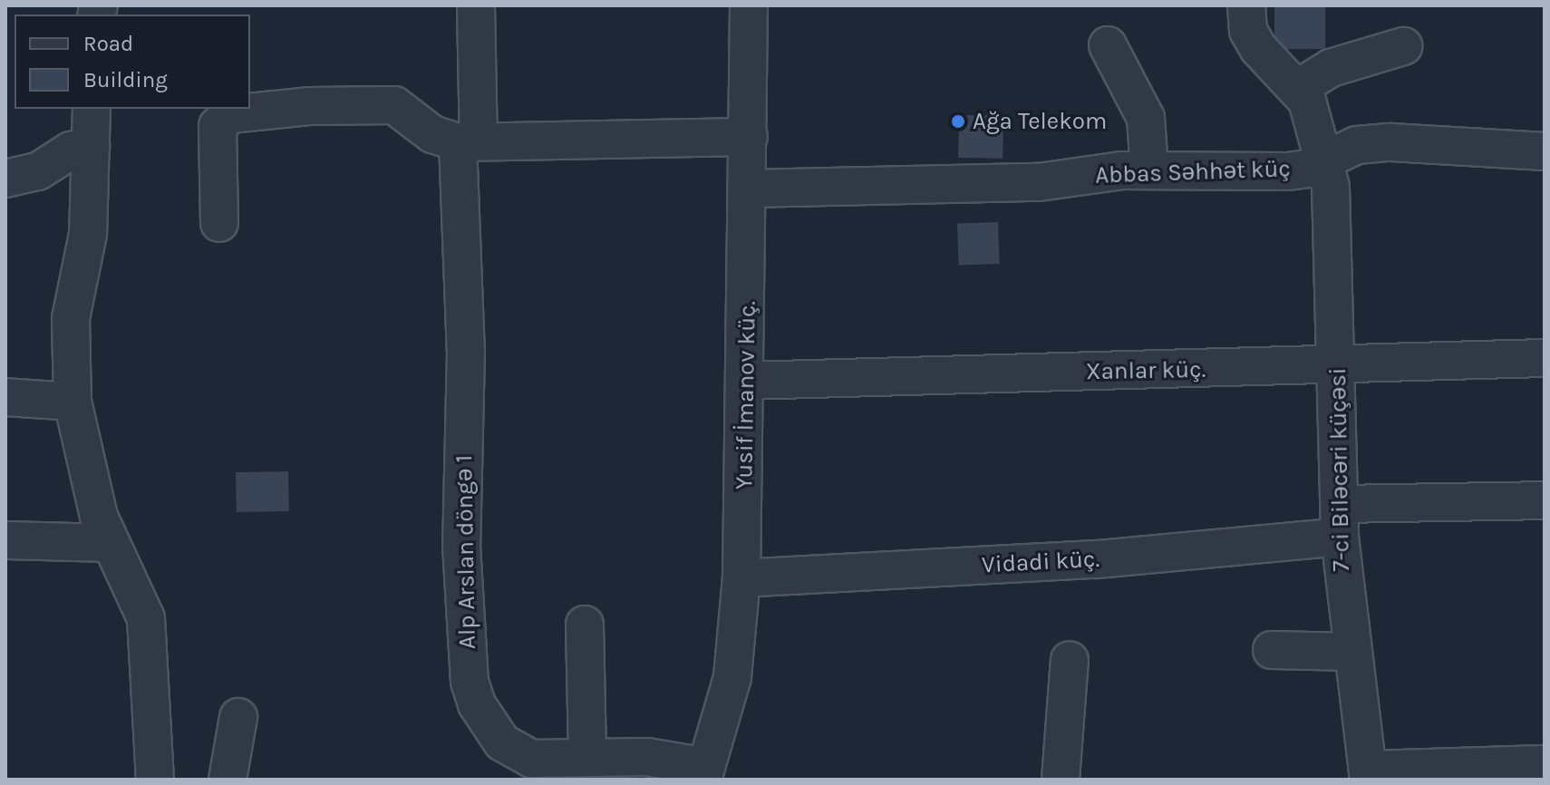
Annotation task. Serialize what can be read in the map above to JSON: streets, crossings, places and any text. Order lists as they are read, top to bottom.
{
  "streets": {
    "street": [
      "Abbas Səhhət küç",
      "Xanlar küç.",
      "Yusif İmanov küç.",
      "7-ci Biləcəri küçəsi",
      "Alp Arslan döngə 1",
      "Vidadi küç."
    ]
  },
  "crossings": [
    ["Abbas Səhhət küç", "Yusif İmanov küç."],
    ["Abbas Səhhət küç", "7-ci Biləcəri küçəsi"],
    ["Xanlar küç.", "Yusif İmanov küç."],
    ["Xanlar küç.", "7-ci Biləcəri küçəsi"],
    ["Yusif İmanov küç.", "Alp Arslan döngə 1"],
    ["Yusif İmanov küç.", "Vidadi küç."],
    ["7-ci Biləcəri küçəsi", "Vidadi küç."]
  ],
  "places": ["Ağa Telekom"],
  "legend": ["Road", "Building"]
}
